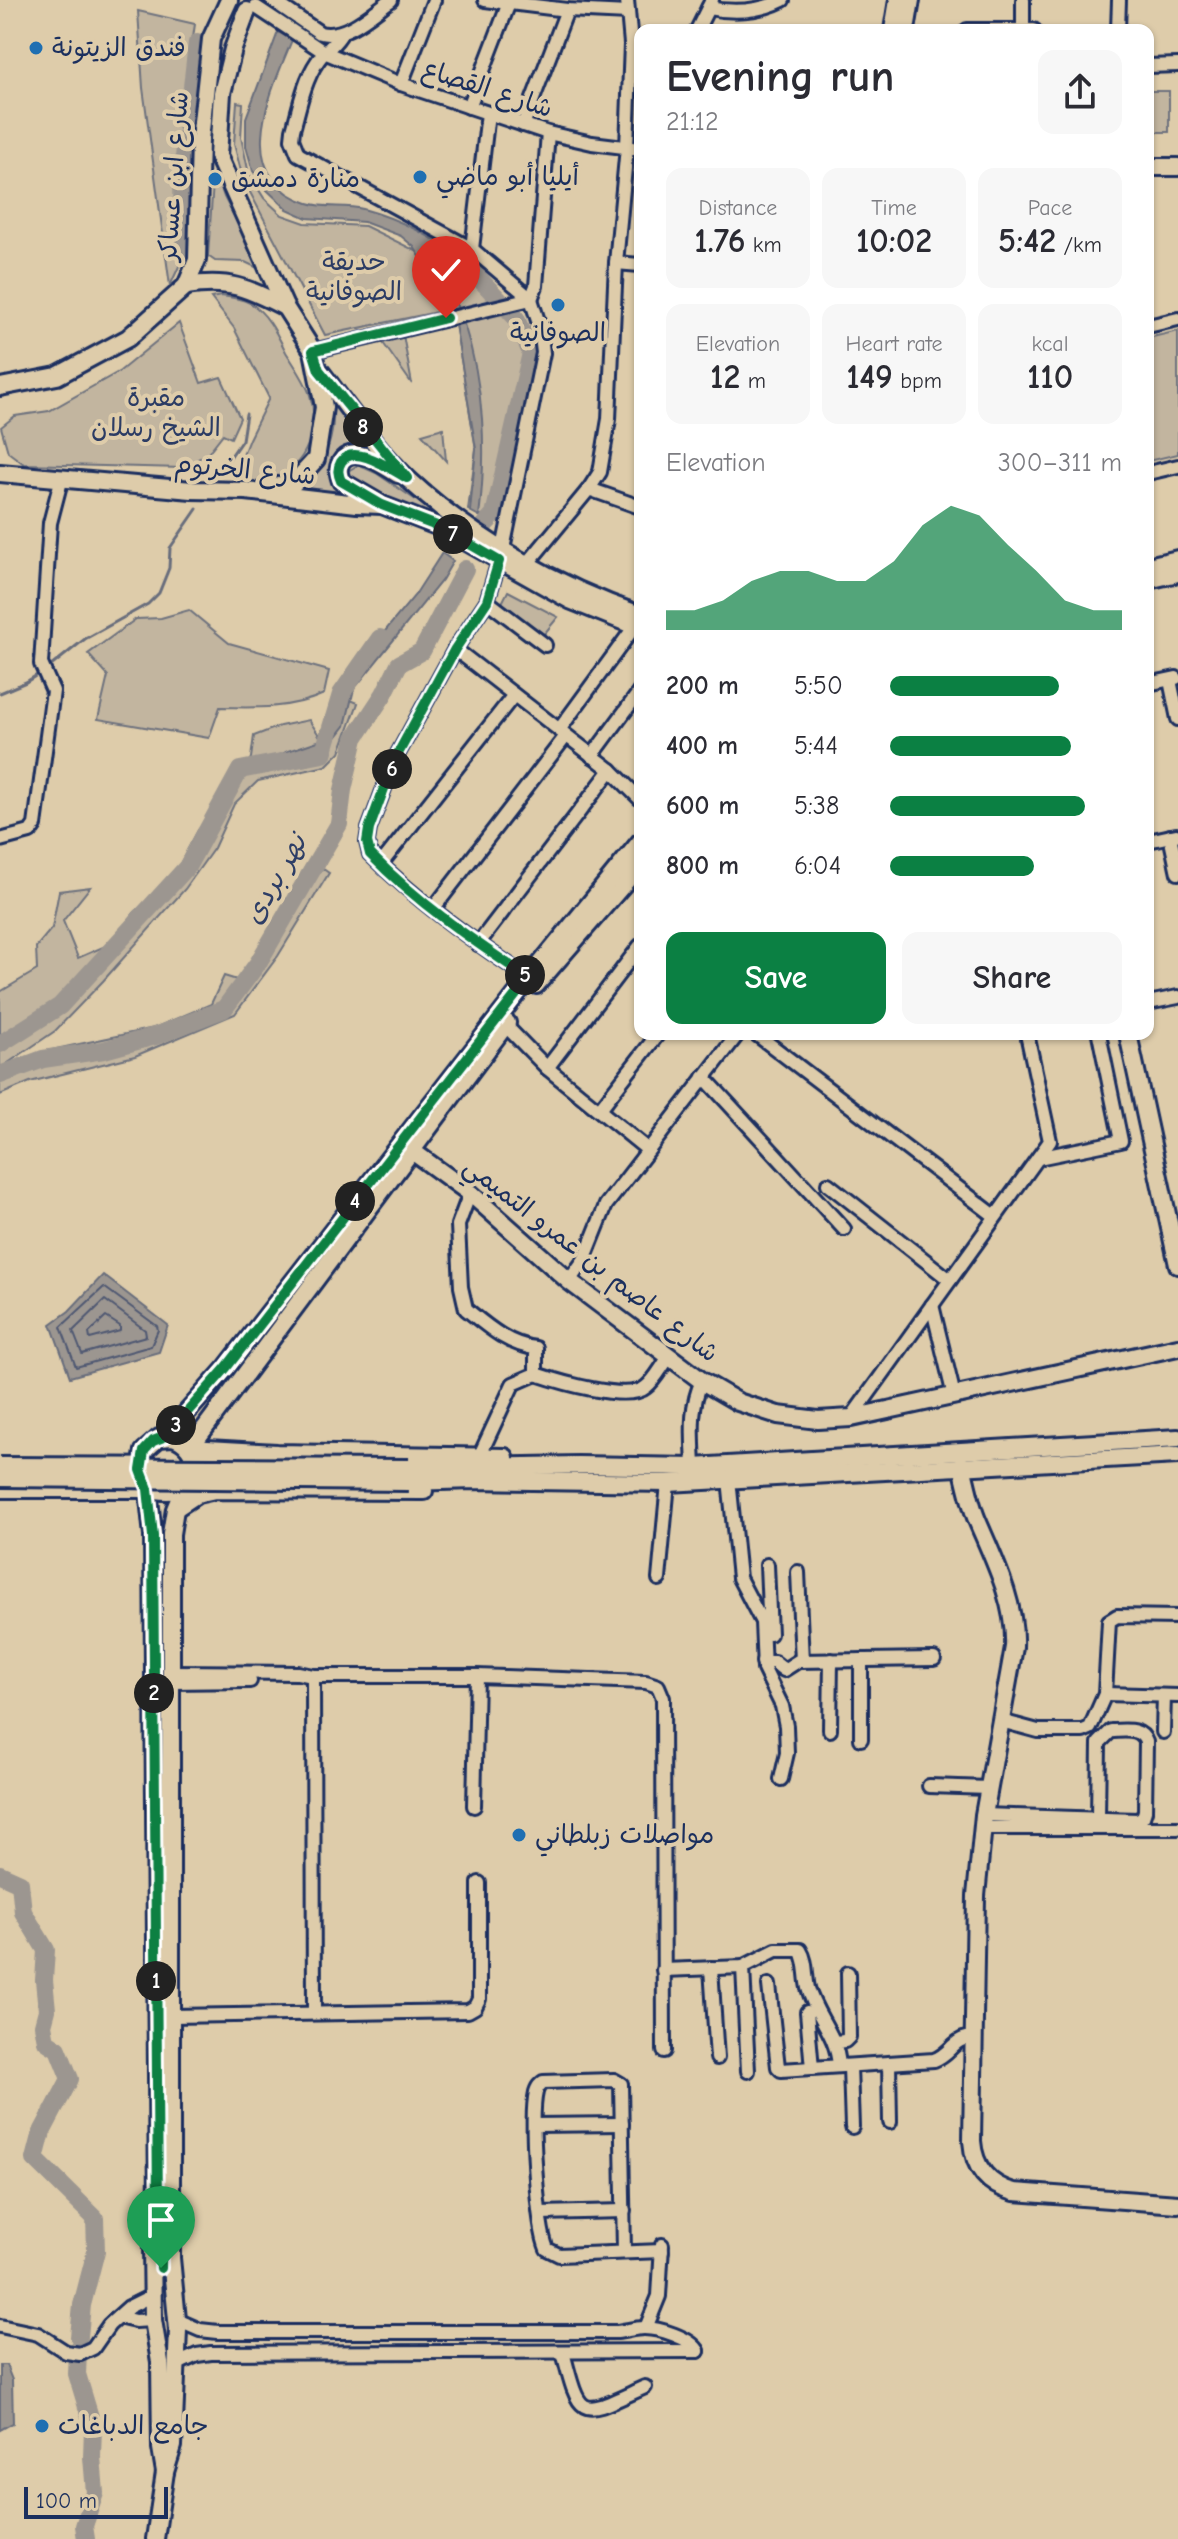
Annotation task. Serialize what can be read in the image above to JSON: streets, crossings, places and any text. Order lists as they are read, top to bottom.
{
  "streets": {
    "main road": ["شارع ابن عساكر", "شارع الخرتوم", "شارع عاصم بن عمرو التميمي"],
    "street": ["شارع القصاع"]
  },
  "water": ["نهر بردى"],
  "parks": ["حديقة الصوفانية", "مقبرة الشيخ رسلان"],
  "places": [
    "فندق الزيتونة",
    "أيليا أبو ماضي",
    "منارة دمشق",
    "الصوفانية",
    "مواصلات زبلطاني",
    "جامع الدباغات"
  ],
  "scale_bar": "100 m",
  "page": {
    "heading": ["Evening run", "21:12"],
    "stats": [
      ["Distance", "1.76 km"],
      ["Time", "10:02"],
      ["Pace", "5:42 /km"],
      ["Elevation", "12 m"],
      ["Heart rate", "149 bpm"],
      ["kcal", "110"]
    ],
    "pins": [
      "8",
      "7",
      "6",
      "5",
      "4",
      "3",
      "2",
      "1"
    ],
    "chart": ["Elevation", "300–311 m"],
    "list": [
      {
        "name": "200 m",
        "note": "5:50"
      },
      {
        "name": "400 m",
        "note": "5:44"
      },
      {
        "name": "600 m",
        "note": "5:38"
      },
      {
        "name": "800 m",
        "note": "6:04"
      }
    ],
    "buttons": ["Save", "Share"],
    "scale": "100 m"
  }
}
